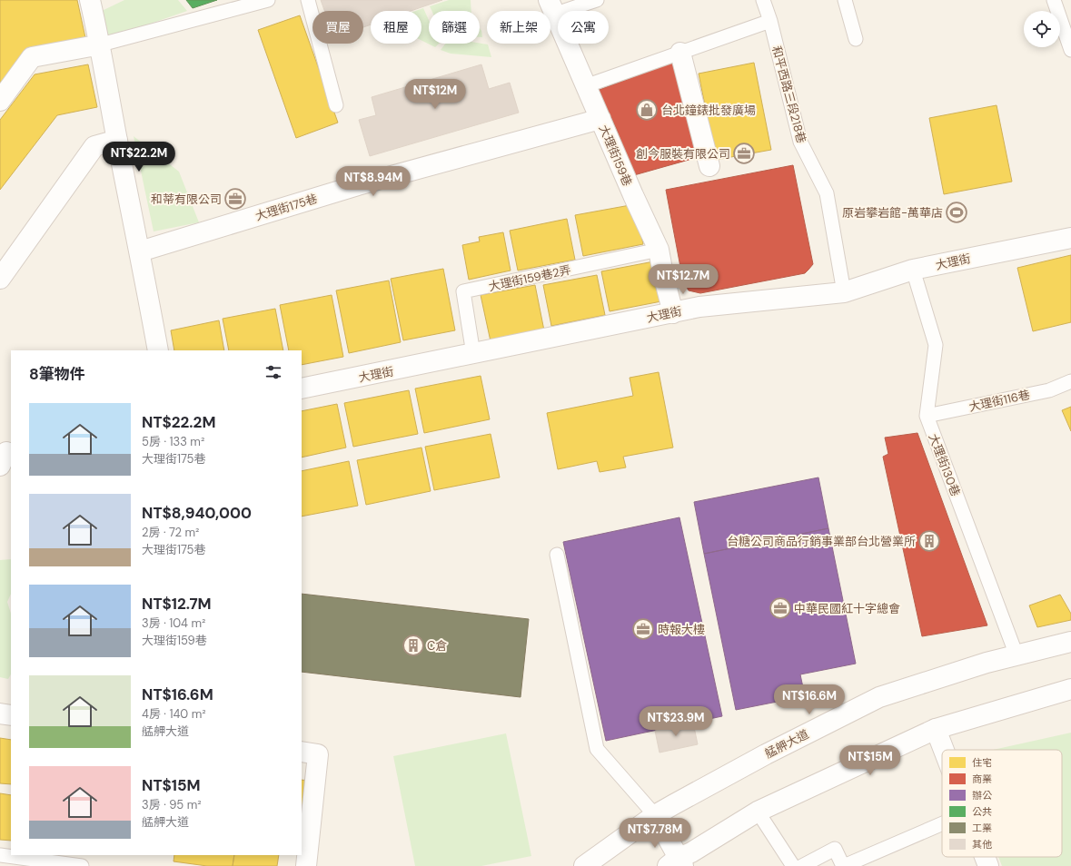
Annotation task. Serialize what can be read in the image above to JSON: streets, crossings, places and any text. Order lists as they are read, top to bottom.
{
  "streets": {
    "street": [
      "大理街159巷",
      "大理街175巷",
      "大理街",
      "艋舺大道"
    ],
    "lane": [
      "和平西路三段218巷",
      "大理街159巷2弄",
      "大理街116巷",
      "大理街130巷"
    ]
  },
  "crossings": [
    ["和平西路三段218巷", "大理街"],
    ["大理街159巷", "大理街175巷"],
    ["大理街159巷", "大理街"],
    ["大理街159巷", "大理街159巷2弄"],
    ["大理街", "大理街159巷2弄"],
    ["大理街", "大理街130巷"],
    ["大理街116巷", "大理街130巷"],
    ["大理街130巷", "艋舺大道"]
  ],
  "places": {
    "shop": ["台北鐘錶批發廣場"],
    "office": [
      "創今服裝有限公司",
      "和蒂有限公司",
      "中華民國紅十字總會",
      "時報大樓"
    ],
    "sports": ["原岩攀岩館-萬華店"],
    "building": ["台糖公司商品行銷事業部台北營業所", "C倉"]
  },
  "legend": [
    "住宅",
    "商業",
    "辦公",
    "公共",
    "工業",
    "其他"
  ],
  "page": {
    "chip": [
      "買屋",
      "租屋",
      "篩選",
      "新上架",
      "公寓"
    ],
    "price": [
      "NT$12M",
      "NT$22.2M",
      "NT$8.94M",
      "NT$12.7M",
      "NT$16.6M",
      "NT$23.9M",
      "NT$15M",
      "NT$7.78M"
    ],
    "heading": "8筆物件",
    "list": [
      {
        "name": "NT$22.2M",
        "note": "5房 · 133 m² · 大理街175巷"
      },
      {
        "name": "NT$8,940,000",
        "note": "2房 · 72 m² · 大理街175巷"
      },
      {
        "name": "NT$12.7M",
        "note": "3房 · 104 m² · 大理街159巷"
      },
      {
        "name": "NT$16.6M",
        "note": "4房 · 140 m² · 艋舺大道"
      },
      {
        "name": "NT$15M",
        "note": "3房 · 95 m² · 艋舺大道"
      }
    ]
  }
}
